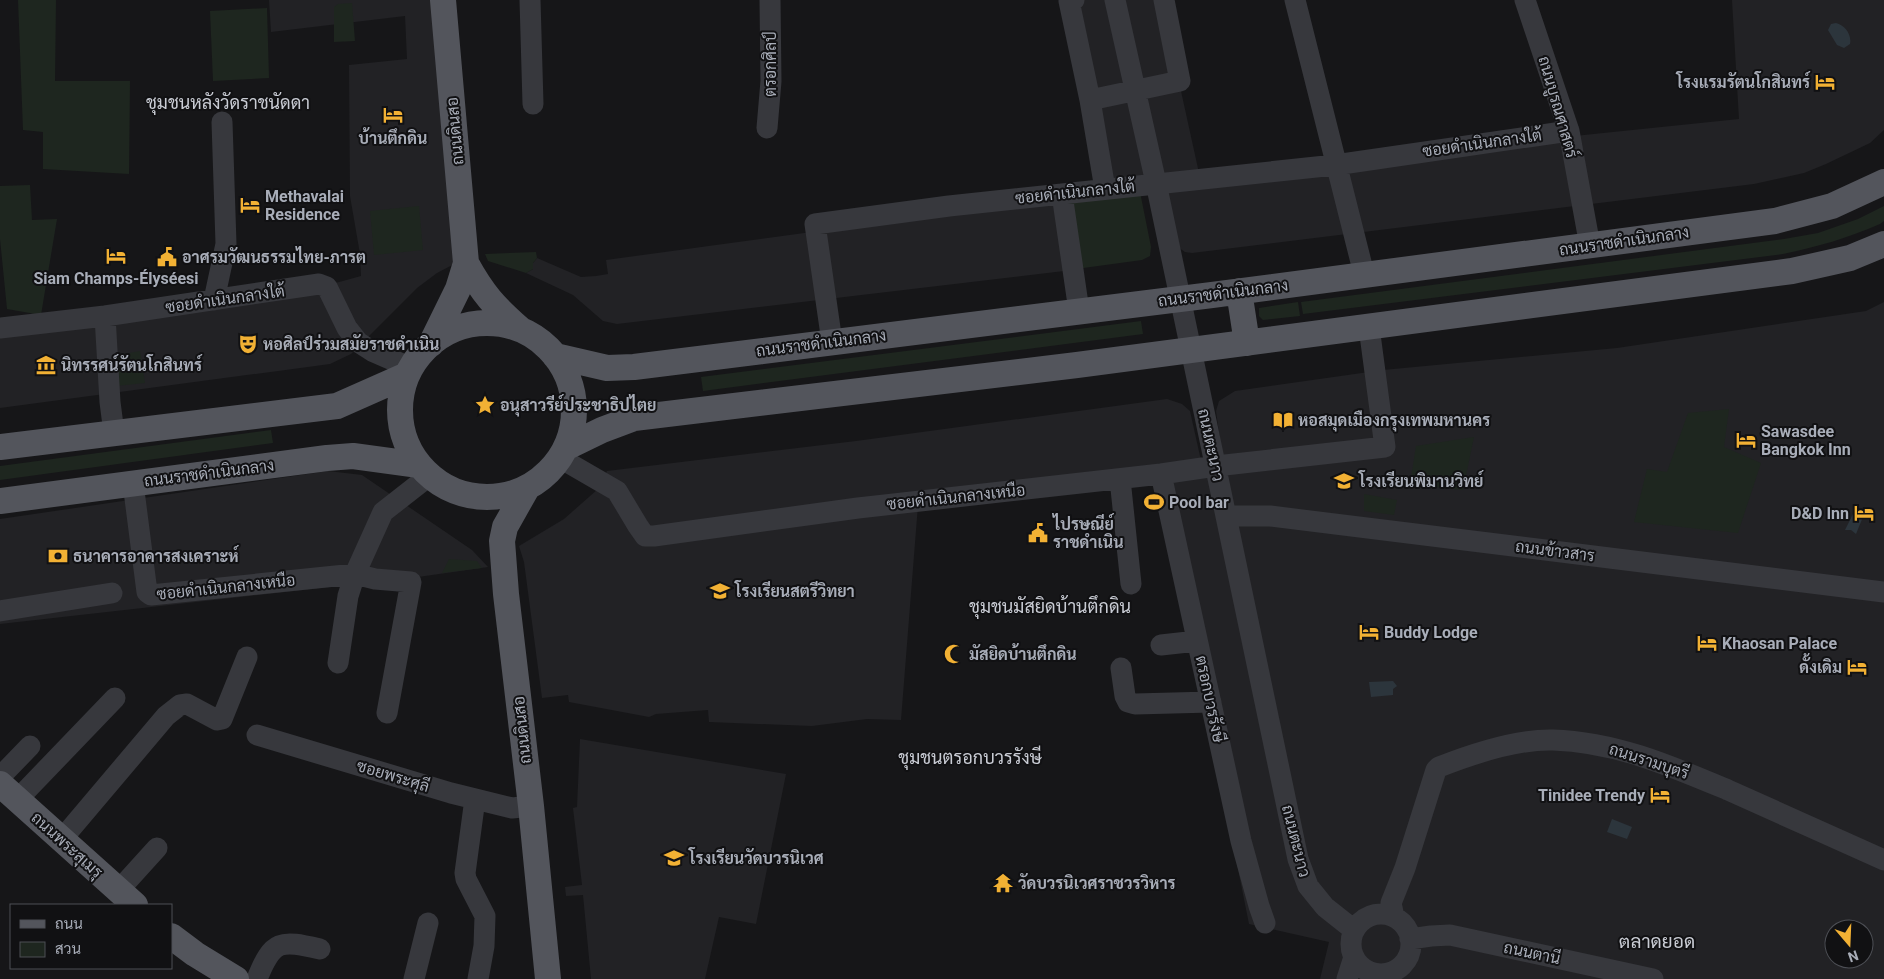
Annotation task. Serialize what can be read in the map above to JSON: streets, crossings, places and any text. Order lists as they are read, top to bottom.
{
  "streets": {
    "main road": ["ถนนดินสอ", "ถนนราชดำเนินกลาง", "ถนนพระสุเมรุ"],
    "street": [
      "ตรอกศิลป์",
      "ถนนบูรณศาสตร์",
      "ซอยดำเนินกลางใต้",
      "ถนนตะนาว",
      "ซอยดำเนินกลางเหนือ",
      "ถนนข้าวสาร",
      "ตรอกบวรรังษี",
      "ถนนรามบุตรี",
      "ซอยพระศุลี",
      "ถนนตานี"
    ]
  },
  "crossings": [
    ["ถนนบูรณศาสตร์", "ซอยดำเนินกลางใต้"],
    ["ถนนบูรณศาสตร์", "ถนนราชดำเนินกลาง"],
    ["ถนนดินสอ", "ซอยดำเนินกลางใต้"],
    ["ถนนดินสอ", "ถนนราชดำเนินกลาง"],
    ["ถนนดินสอ", "ซอยดำเนินกลางเหนือ"],
    ["ถนนดินสอ", "ซอยพระศุลี"],
    ["ซอยดำเนินกลางใต้", "ถนนราชดำเนินกลาง"],
    ["ซอยดำเนินกลางใต้", "ถนนตะนาว"],
    ["ซอยดำเนินกลางใต้", "ซอยดำเนินกลางเหนือ"],
    ["ถนนราชดำเนินกลาง", "ถนนตะนาว"],
    ["ถนนราชดำเนินกลาง", "ซอยดำเนินกลางเหนือ"],
    ["ถนนตะนาว", "ซอยดำเนินกลางเหนือ"],
    ["ถนนตะนาว", "ถนนข้าวสาร"],
    ["ถนนตะนาว", "ถนนรามบุตรี"],
    ["ถนนตะนาว", "ถนนตานี"],
    ["ซอยดำเนินกลางเหนือ", "ตรอกบวรรังษี"],
    ["ถนนรามบุตรี", "ถนนตานี"]
  ],
  "districts": [
    "ชุมชนหลังวัดราชนัดดา",
    "ชุมชนมัสยิดบ้านตึกดิน",
    "ชุมชนตรอกบวรรังษี",
    "ตลาดยอด"
  ],
  "places": {
    "hotel": [
      "โรงแรมรัตนโกสินทร์",
      "บ้านตึกดิน",
      "Methavalai Residence",
      "Siam Champs-Élyséesi",
      "Sawasdee Bangkok Inn",
      "D&D Inn",
      "Buddy Lodge",
      "Khaosan Palace",
      "ดั้งเดิม",
      "Tinidee Trendy"
    ],
    "public building": ["อาศรมวัฒนธรรมไทย-ภารต", "ไปรษณีย์ ราชดำเนิน"],
    "theatre": ["หอศิลป์ร่วมสมัยราชดำเนิน"],
    "museum": ["นิทรรศน์รัตนโกสินทร์"],
    "place": ["อนุสาวรีย์ประชาธิปไตย"],
    "library": ["หอสมุดเมืองกรุงเทพมหานคร"],
    "school or university": ["โรงเรียนพิมานวิทย์", "โรงเรียนสตรีวิทยา", "โรงเรียนวัดบวรนิเวศ"],
    "sports": ["Pool bar"],
    "bank": ["ธนาคารอาคารสงเคราะห์"],
    "mosque": ["มัสยิดบ้านตึกดิน"],
    "temple": ["วัดบวรนิเวศราชวรวิหาร"]
  },
  "legend": ["ถนน", "สวน"],
  "north": "bottom"
}
